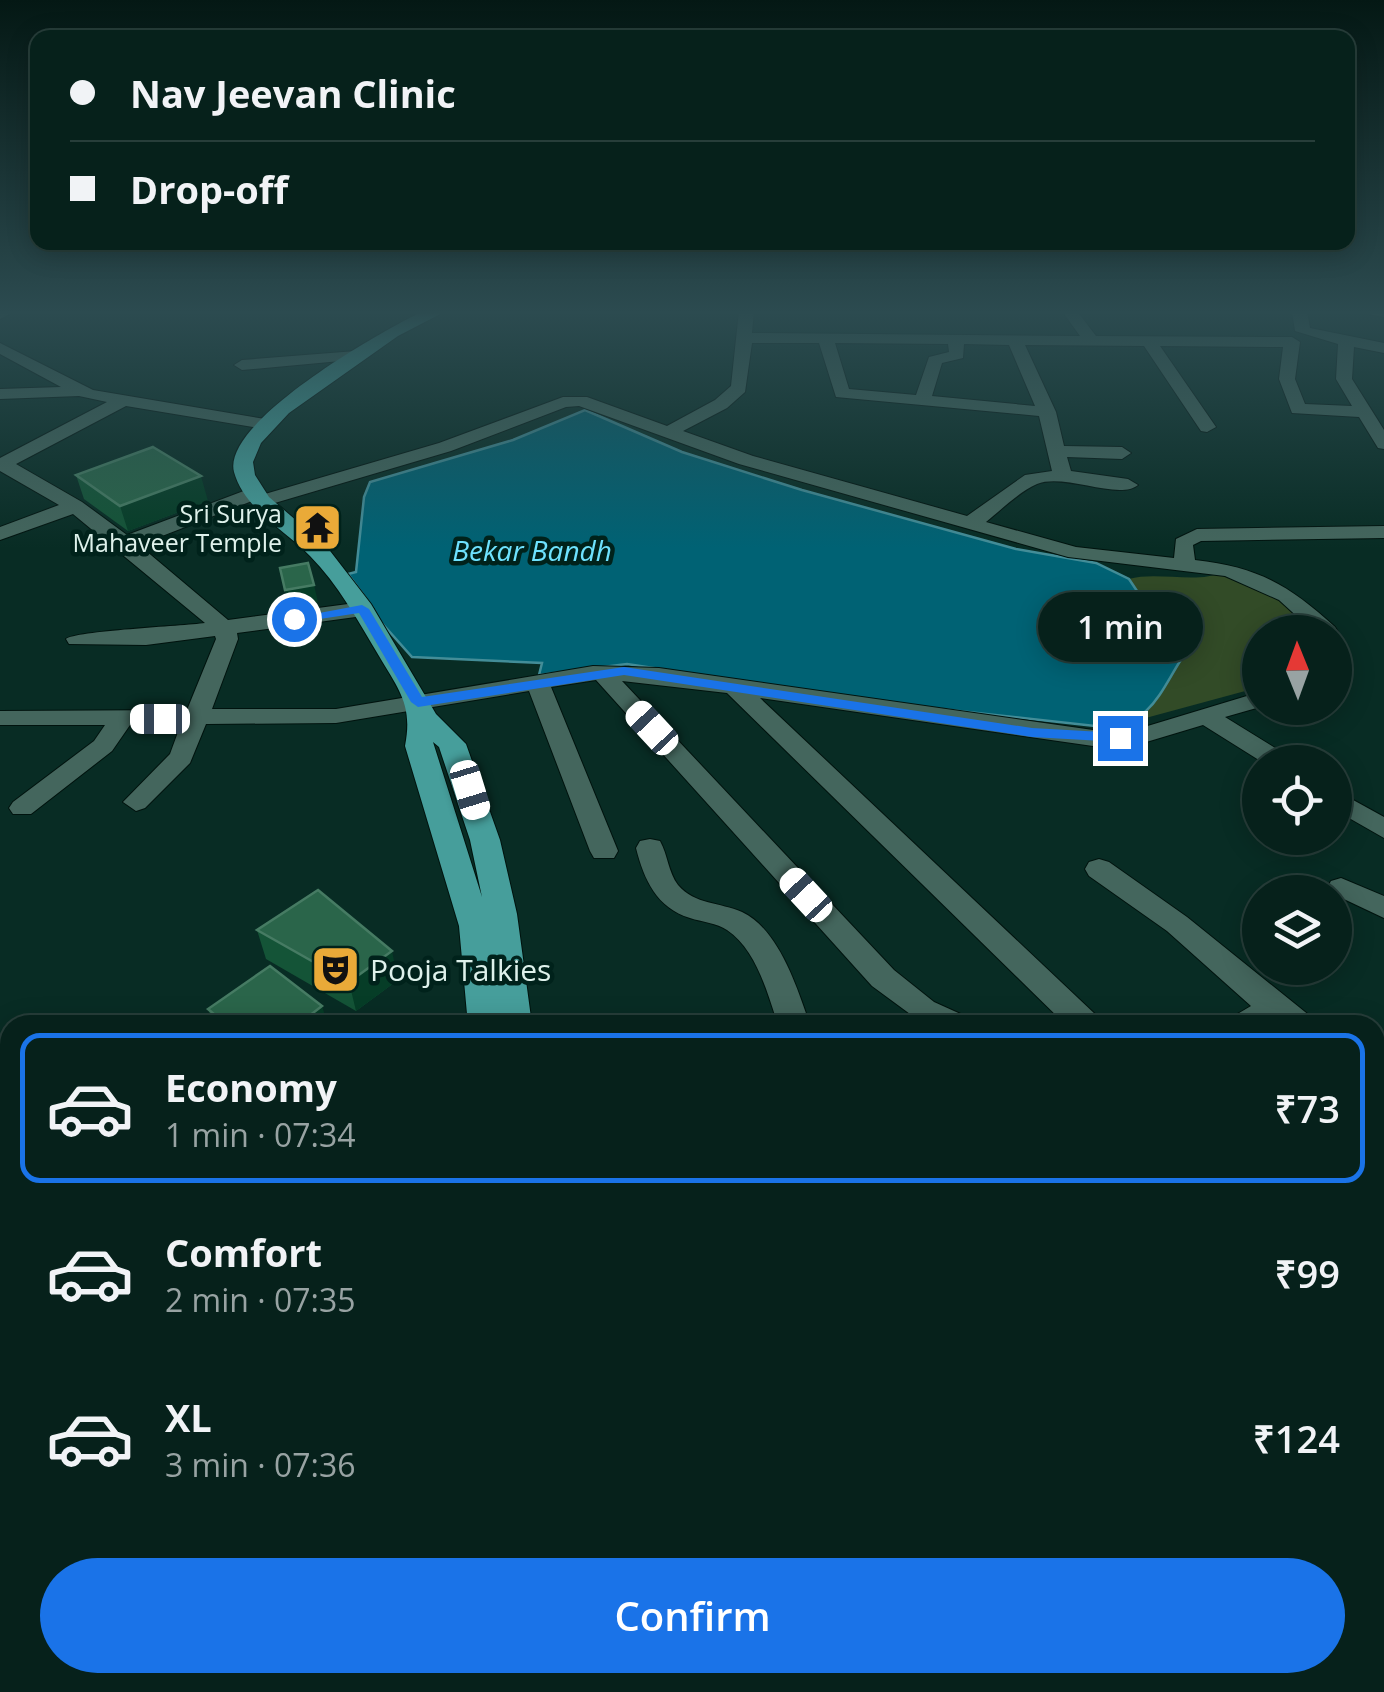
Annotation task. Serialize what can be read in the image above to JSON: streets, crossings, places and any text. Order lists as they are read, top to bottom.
{
  "water": ["Bekar Bandh"],
  "places": {
    "temple": ["Sri Surya Mahaveer Temple"],
    "theatre": ["Pooja Talkies"]
  },
  "north": "top",
  "page": {
    "banner": ["Nav Jeevan Clinic", "Drop-off"],
    "bubble": "1 min",
    "list": [
      {
        "name": "Economy",
        "note": "1 min · 07:34",
        "value": "₹73"
      },
      {
        "name": "Comfort",
        "note": "2 min · 07:35",
        "value": "₹99"
      },
      {
        "name": "XL",
        "note": "3 min · 07:36",
        "value": "₹124"
      }
    ],
    "buttons": "Confirm"
  }
}
